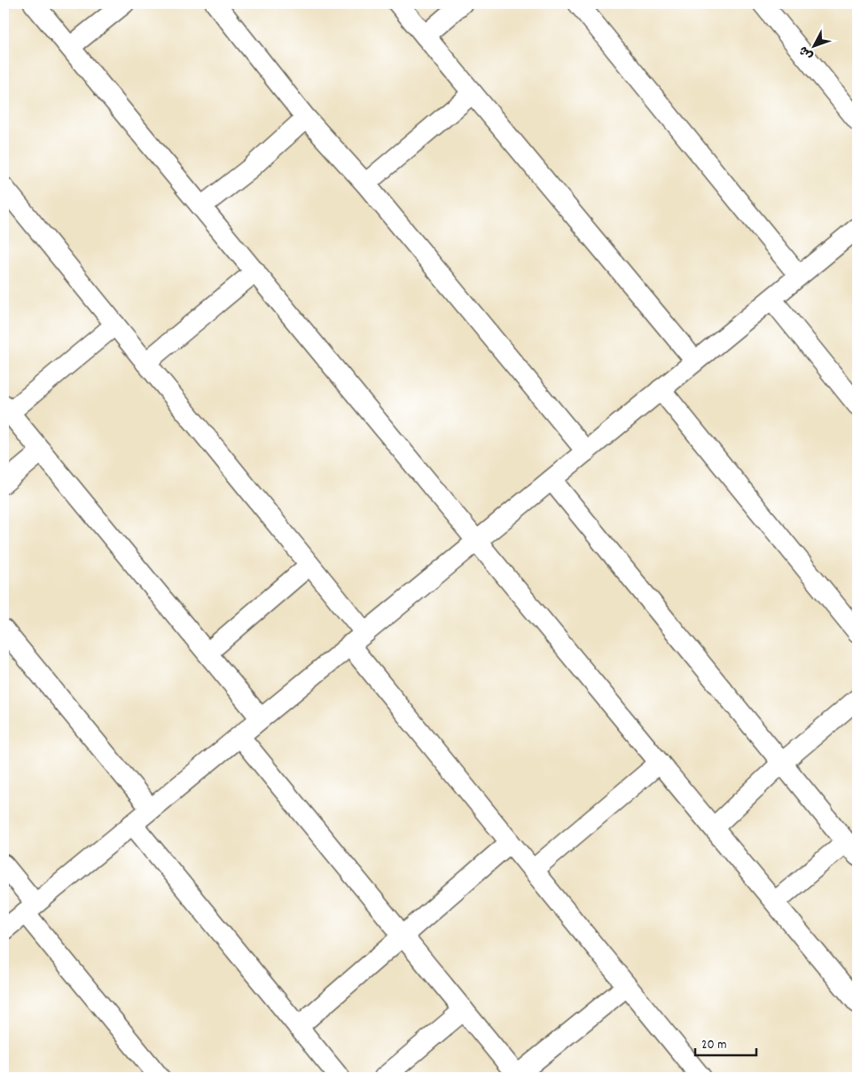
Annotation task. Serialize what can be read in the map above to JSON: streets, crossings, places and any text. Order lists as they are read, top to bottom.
{
  "scale_bar": "20 m",
  "north": "bottom left"
}
